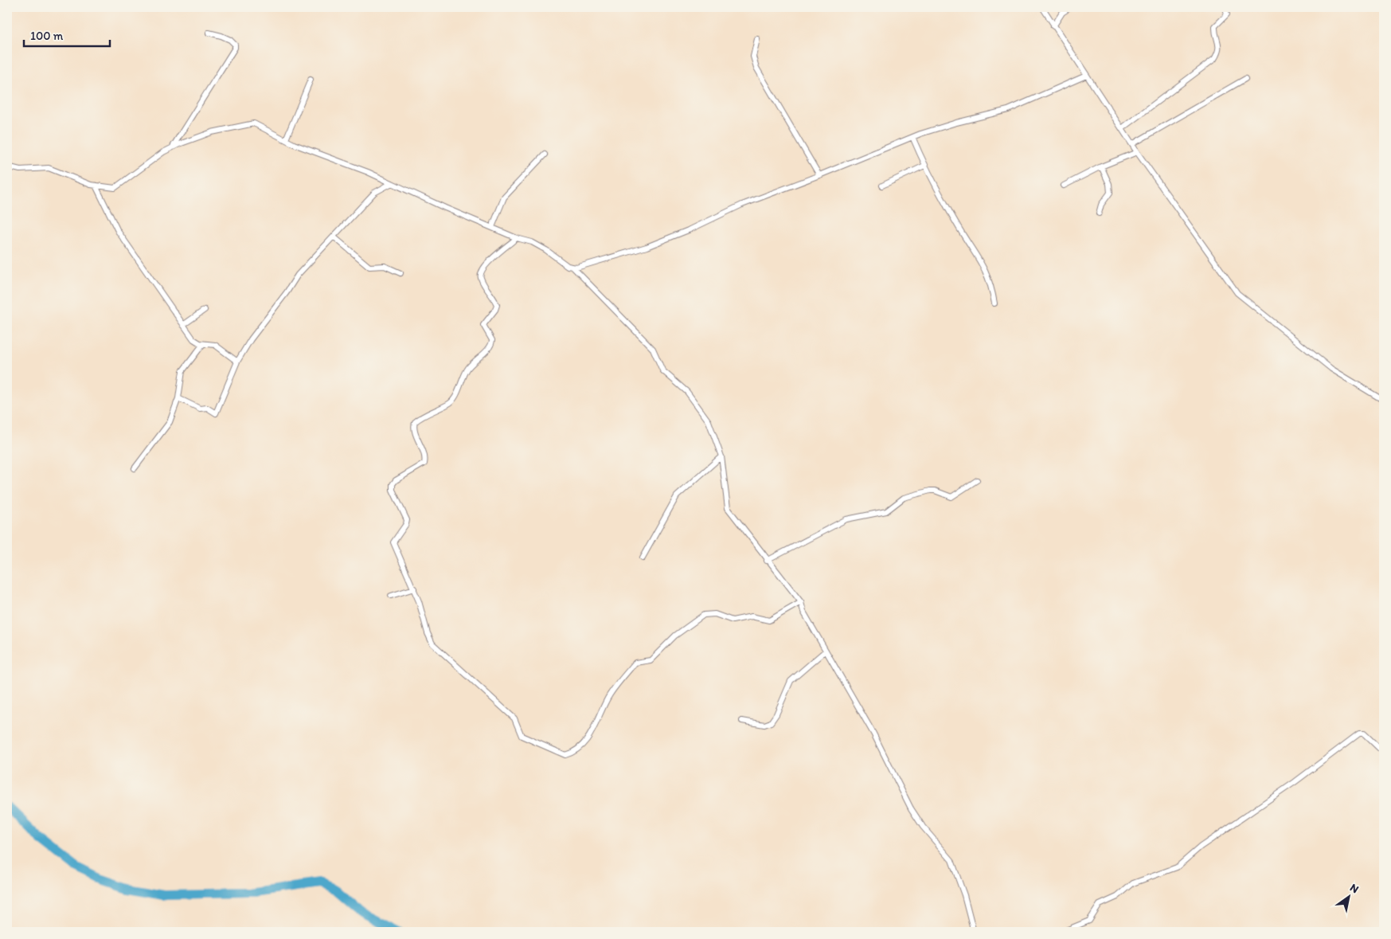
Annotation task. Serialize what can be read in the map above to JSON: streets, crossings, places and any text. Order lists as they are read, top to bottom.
{
  "scale_bar": "100 m",
  "north": "top right"
}
